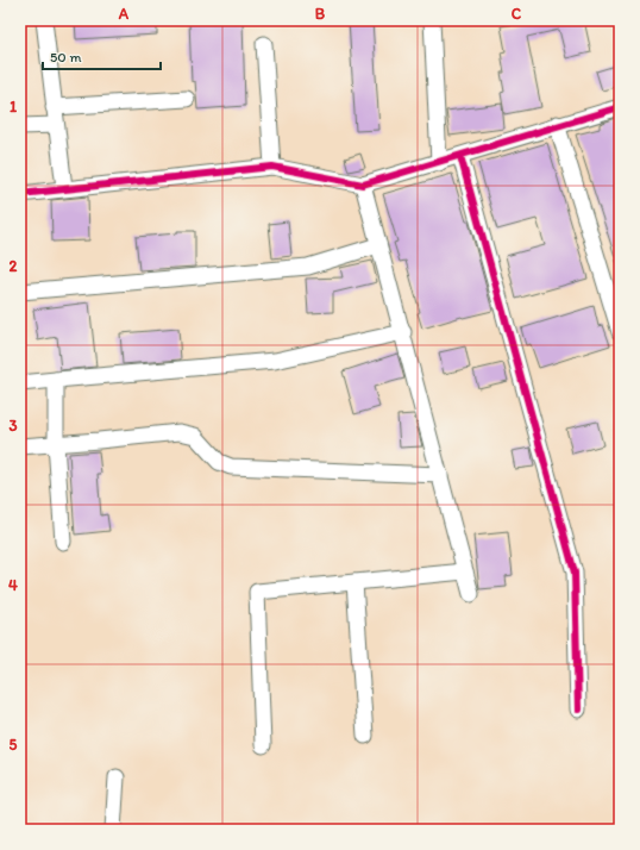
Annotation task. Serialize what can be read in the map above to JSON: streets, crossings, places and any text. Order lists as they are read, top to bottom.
{
  "scale_bar": "50 m",
  "grid": {
    "columns": ["A", "B", "C"],
    "rows": [
      "1",
      "2",
      "3",
      "4",
      "5"
    ]
  }
}
